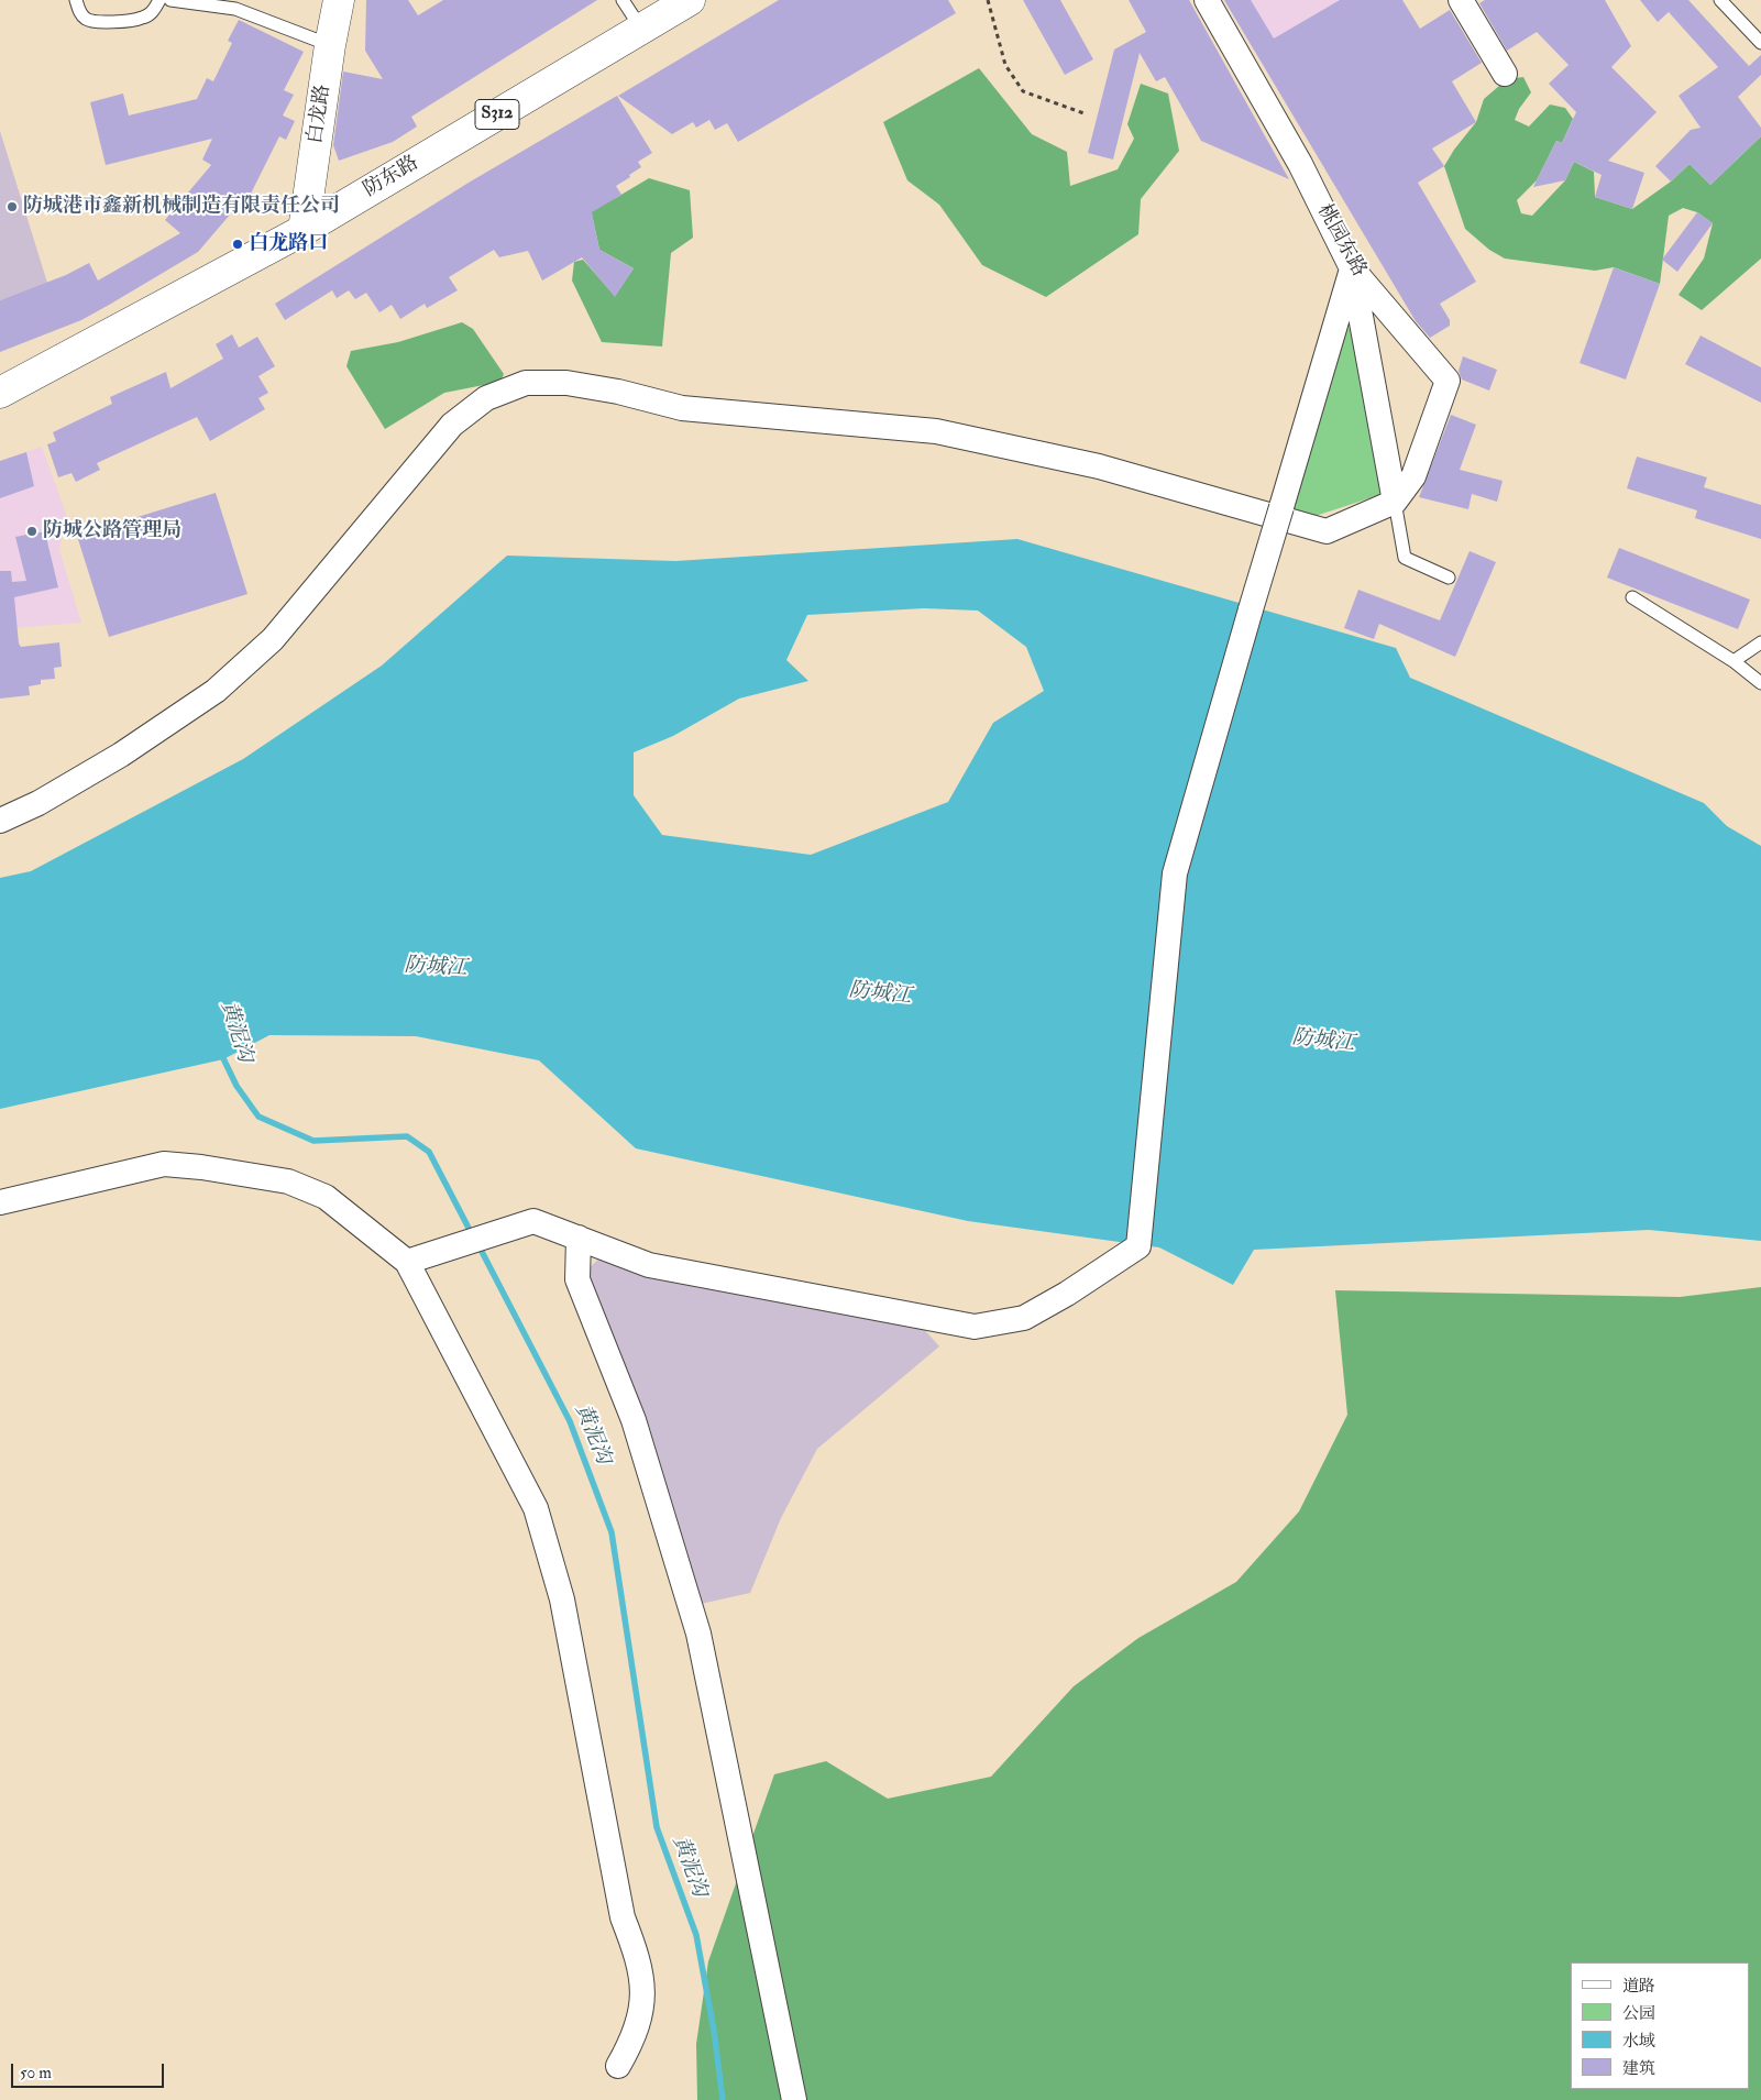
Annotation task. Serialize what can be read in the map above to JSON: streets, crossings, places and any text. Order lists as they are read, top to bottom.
{
  "streets": {
    "main road": ["白龙路", "S312", "防东路"],
    "street": ["桃园东路"]
  },
  "crossings": [
    ["白龙路", "防东路"]
  ],
  "water": ["防城江", "黄泥沟"],
  "places": ["防城港市鑫新机械制造有限责任公司", "白龙路口", "防城公路管理局"],
  "legend": [
    "道路",
    "公园",
    "水域",
    "建筑"
  ],
  "scale_bar": "50 m"
}
